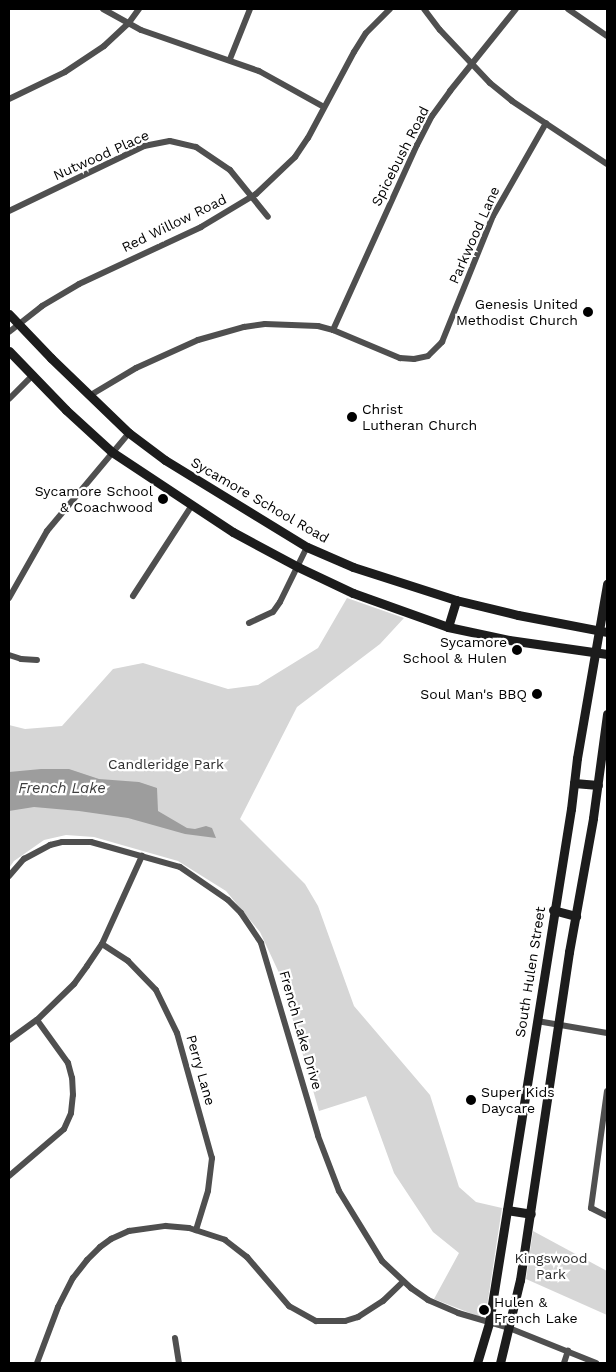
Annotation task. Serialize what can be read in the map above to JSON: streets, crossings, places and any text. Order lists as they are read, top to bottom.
{
  "streets": {
    "main road": ["Sycamore School Road", "South Hulen Street"],
    "street": [
      "Nutwood Place",
      "Spicebush Road",
      "Red Willow Road",
      "Parkwood Lane",
      "French Lake Drive",
      "Perry Lane"
    ]
  },
  "crossings": [
    ["Nutwood Place", "Red Willow Road"],
    ["Spicebush Road", "Parkwood Lane"],
    ["Red Willow Road", "Sycamore School Road"],
    ["Parkwood Lane", "Sycamore School Road"],
    ["Sycamore School Road", "South Hulen Street"],
    ["South Hulen Street", "French Lake Drive"]
  ],
  "water": ["French Lake"],
  "parks": ["Candleridge Park", "Kingswood Park"],
  "places": [
    "Genesis United Methodist Church",
    "Christ Lutheran Church",
    "Sycamore School & Coachwood",
    "Sycamore School & Hulen",
    "Soul Man's BBQ",
    "Super Kids Daycare",
    "Hulen & French Lake"
  ]
}
